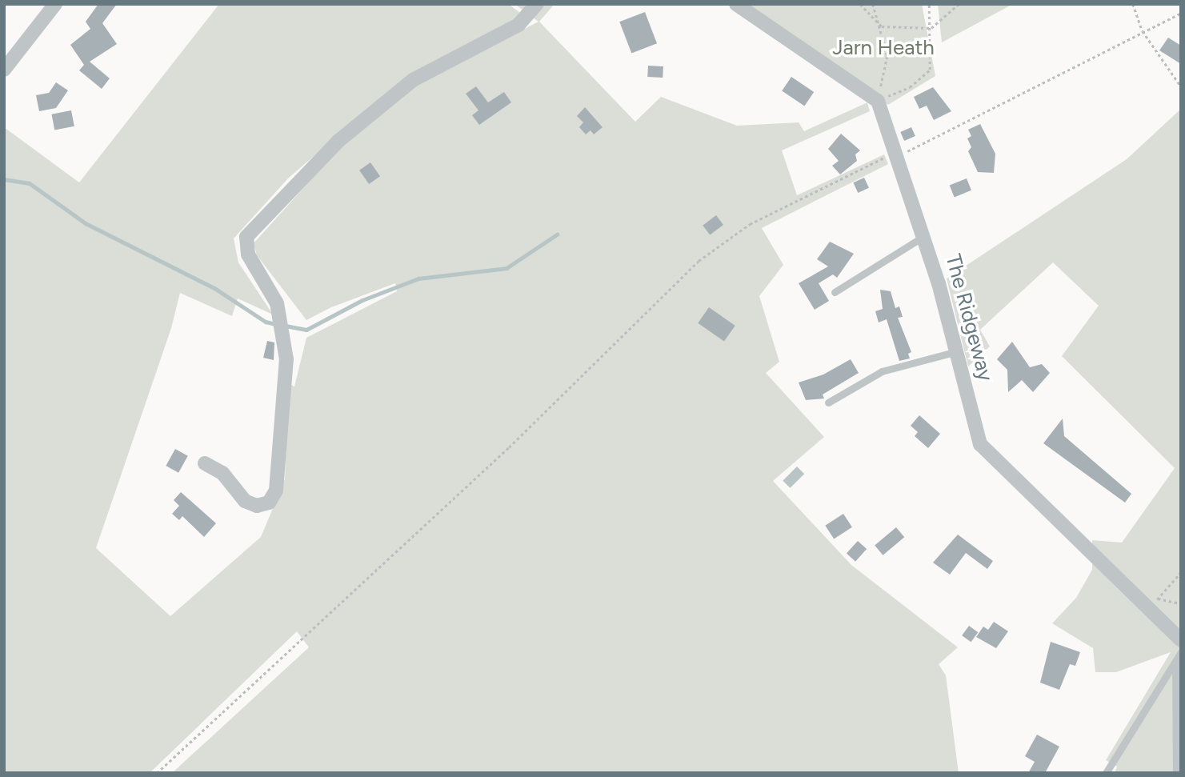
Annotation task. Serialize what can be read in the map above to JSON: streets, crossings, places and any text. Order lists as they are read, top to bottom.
{
  "streets": {
    "street": ["The Ridgeway"]
  },
  "parks": ["Jarn Heath"]
}
